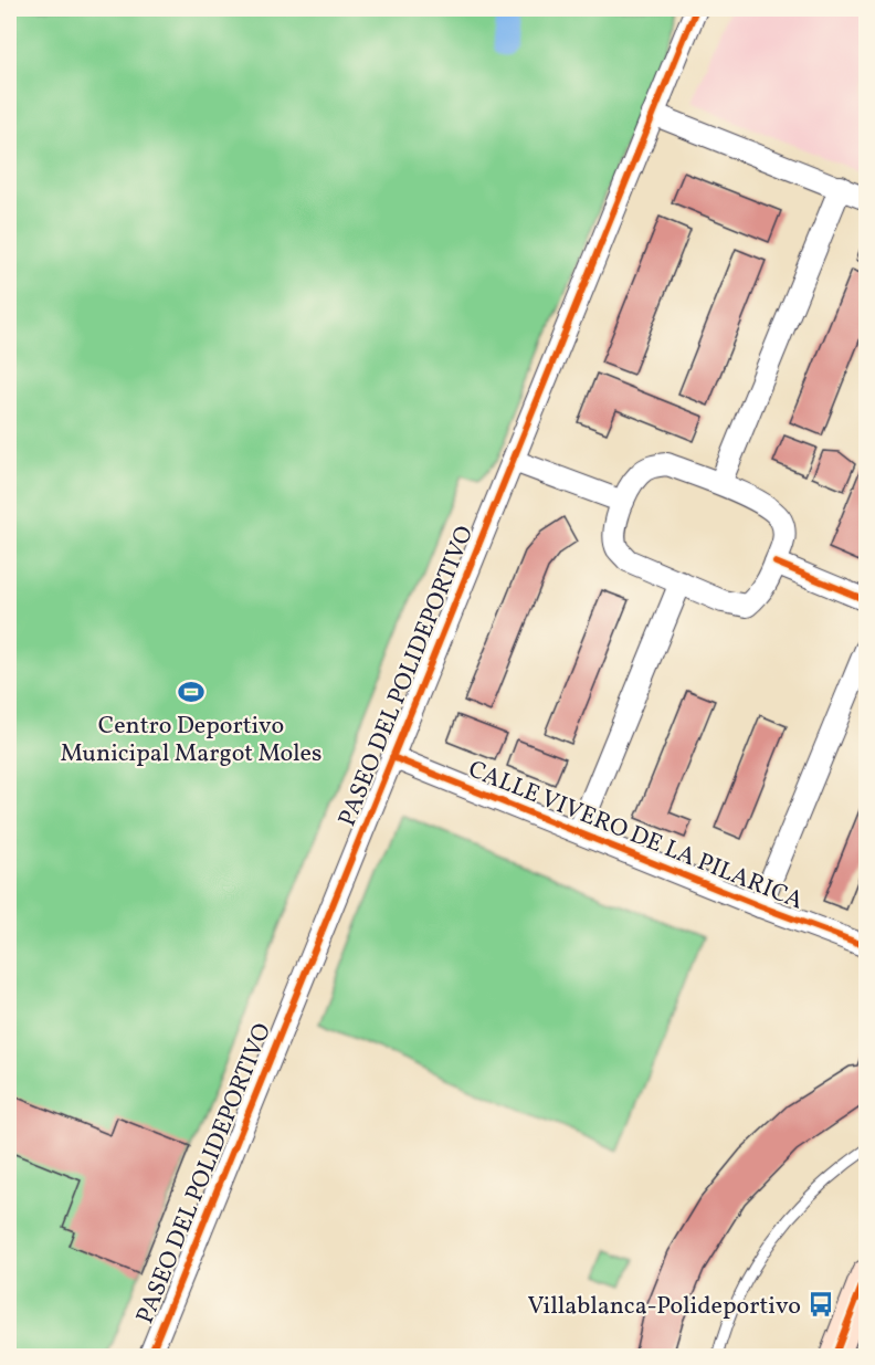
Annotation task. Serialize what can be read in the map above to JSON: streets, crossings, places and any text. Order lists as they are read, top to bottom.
{
  "streets": {
    "street": ["PASEO DEL POLIDEPORTIVO", "CALLE VIVERO DE LA PILARICA"]
  },
  "crossings": [
    ["PASEO DEL POLIDEPORTIVO", "CALLE VIVERO DE LA PILARICA"]
  ],
  "places": {
    "sports": ["Centro Deportivo Municipal Margot Moles"],
    "bus stop": ["Villablanca-Polideportivo"]
  }
}
